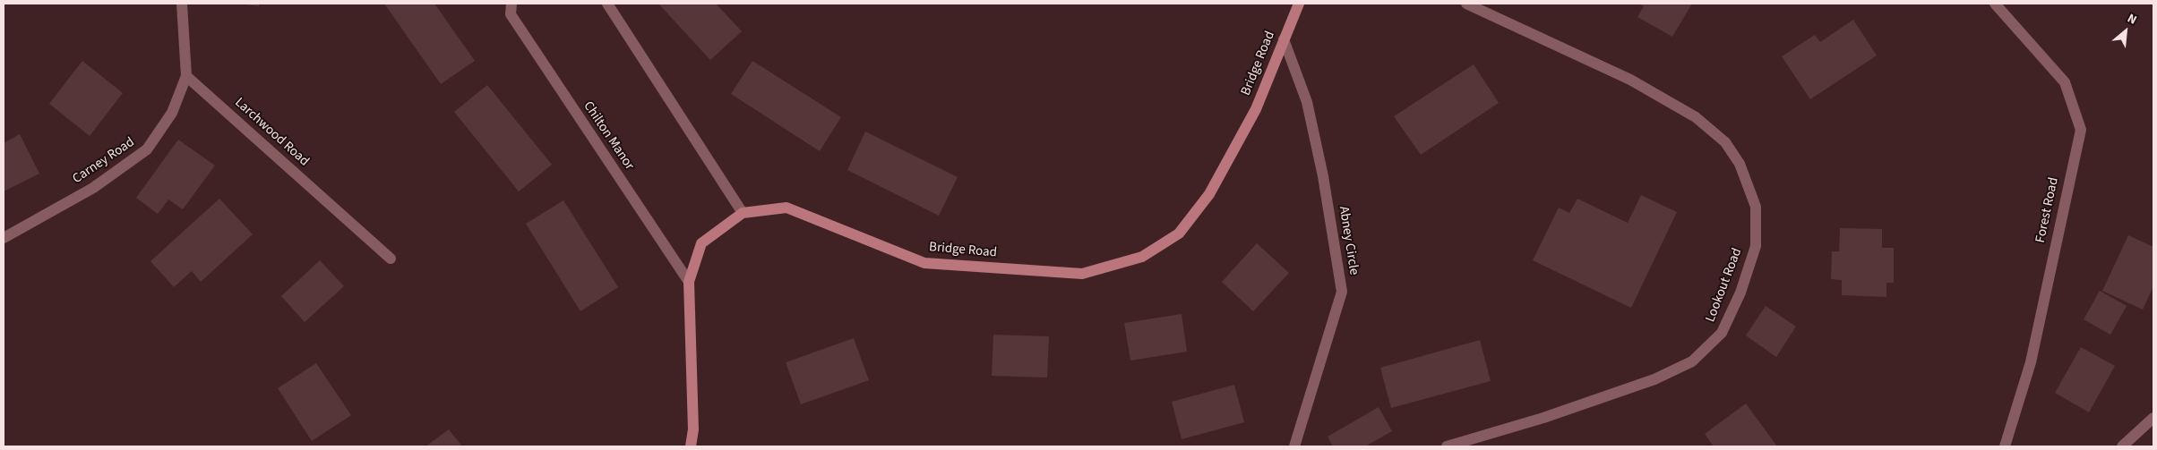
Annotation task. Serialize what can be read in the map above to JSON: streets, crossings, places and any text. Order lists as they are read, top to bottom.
{
  "streets": {
    "street": [
      "Bridge Road",
      "Larchwood Road",
      "Chilton Manor",
      "Carney Road",
      "Forest Road",
      "Abney Circle",
      "Lookout Road"
    ]
  },
  "crossings": [
    ["Bridge Road", "Chilton Manor"],
    ["Bridge Road", "Abney Circle"],
    ["Larchwood Road", "Carney Road"]
  ],
  "north": "top right"
}
